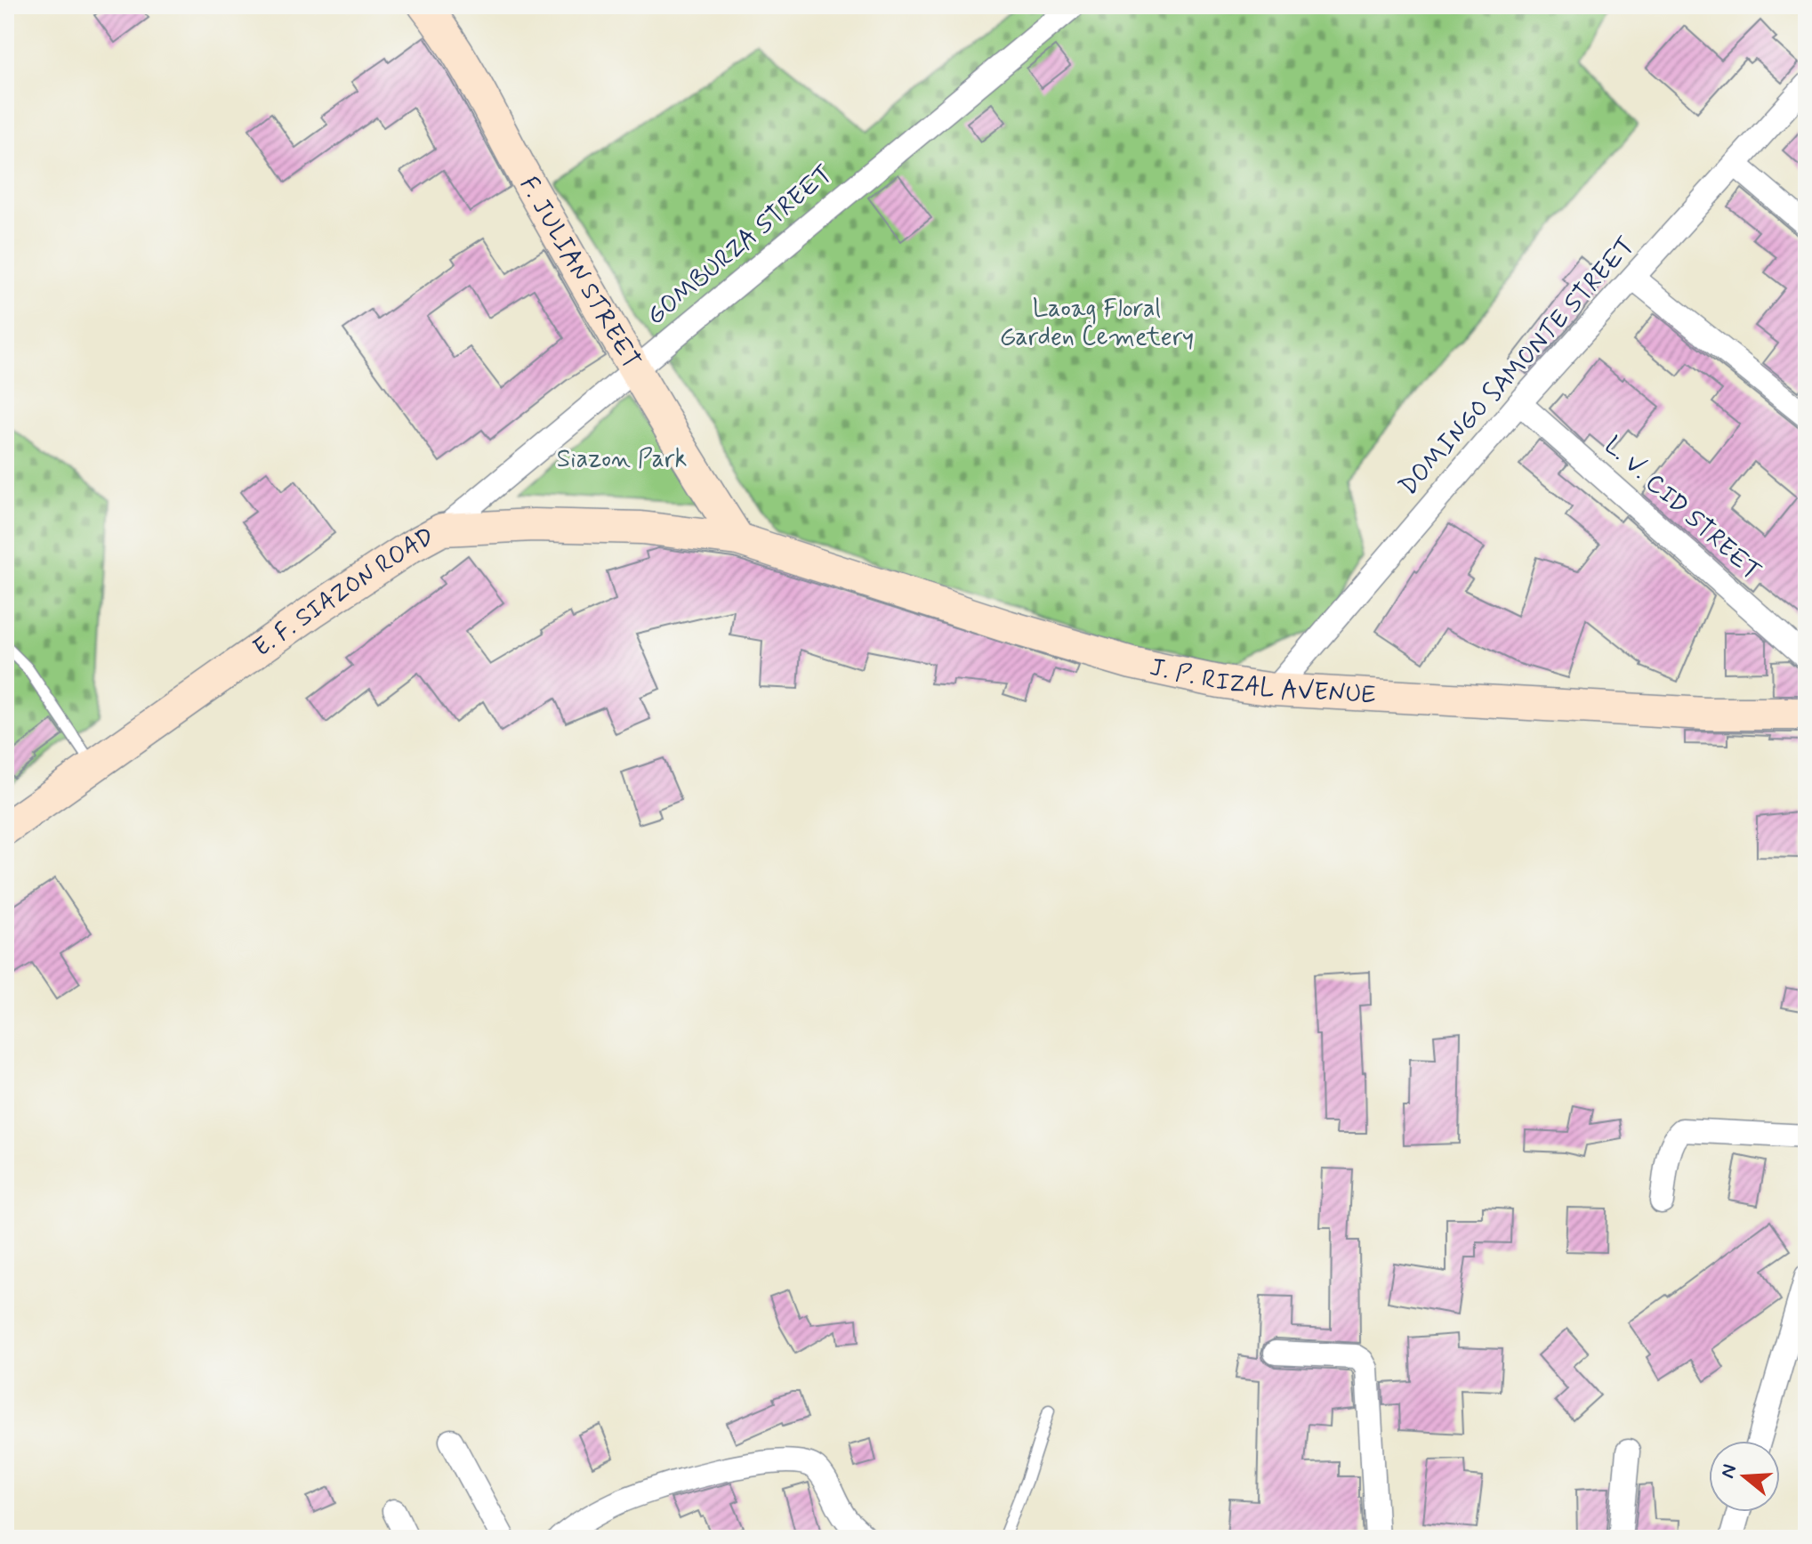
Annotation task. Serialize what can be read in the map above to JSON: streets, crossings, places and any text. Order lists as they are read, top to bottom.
{
  "streets": {
    "main road": ["F. JULIAN STREET", "E. F. SIAZON ROAD", "J. P. RIZAL AVENUE"],
    "street": ["GOMBURZA STREET", "DOMINGO SAMONTE STREET", "L. V. CID STREET"]
  },
  "crossings": [
    ["GOMBURZA STREET", "F. JULIAN STREET"],
    ["GOMBURZA STREET", "E. F. SIAZON ROAD"],
    ["F. JULIAN STREET", "E. F. SIAZON ROAD"],
    ["F. JULIAN STREET", "J. P. RIZAL AVENUE"],
    ["DOMINGO SAMONTE STREET", "L. V. CID STREET"],
    ["DOMINGO SAMONTE STREET", "J. P. RIZAL AVENUE"],
    ["E. F. SIAZON ROAD", "J. P. RIZAL AVENUE"]
  ],
  "parks": ["Laoag Floral Garden Cemetery", "Siazon Park"],
  "north": "left"
}
